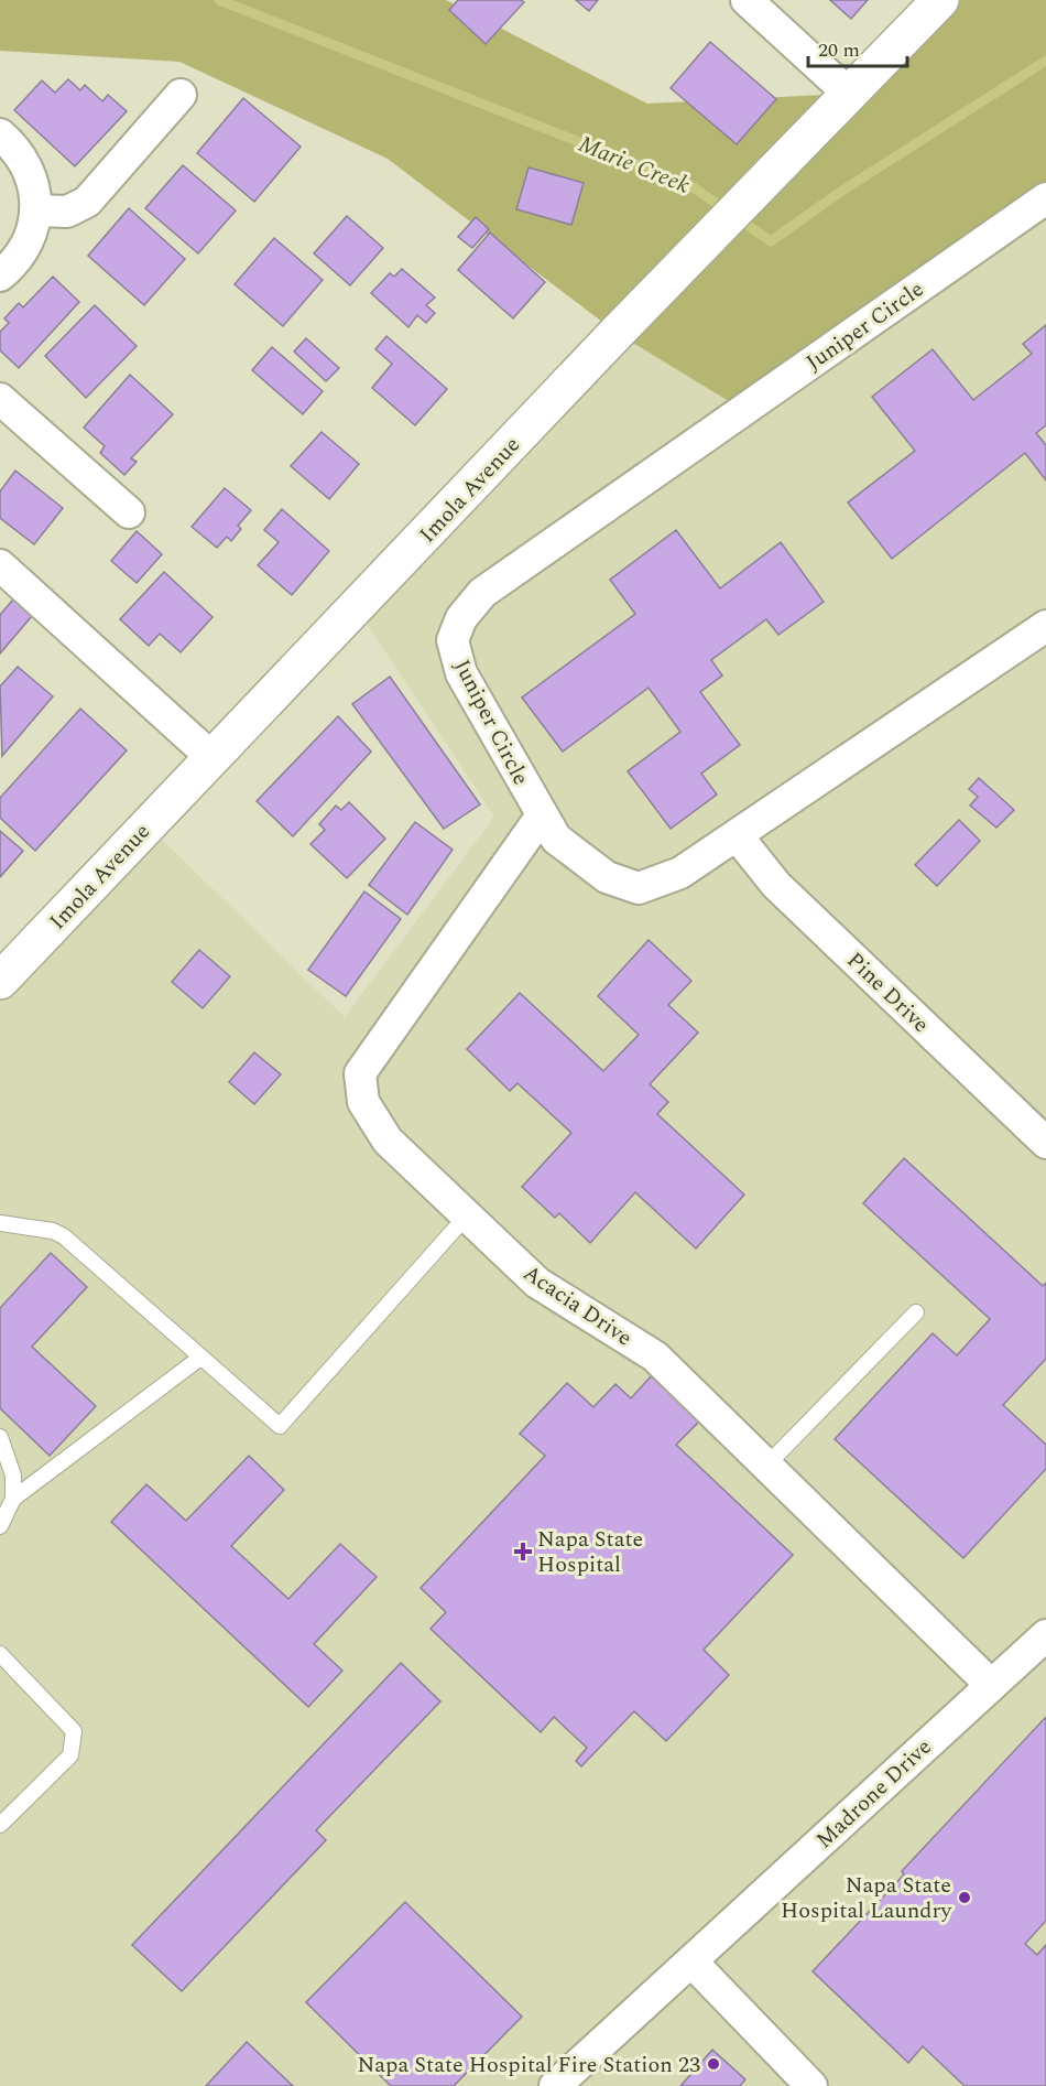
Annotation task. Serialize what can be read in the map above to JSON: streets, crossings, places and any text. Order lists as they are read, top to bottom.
{
  "streets": {
    "street": [
      "Juniper Circle",
      "Imola Avenue",
      "Pine Drive",
      "Acacia Drive",
      "Madrone Drive"
    ]
  },
  "crossings": [
    ["Juniper Circle", "Pine Drive"],
    ["Juniper Circle", "Acacia Drive"],
    ["Acacia Drive", "Madrone Drive"]
  ],
  "water": ["Marie Creek"],
  "places": {
    "health": ["Napa State Hospital"],
    "other": ["Napa State Hospital Laundry", "Napa State Hospital Fire Station 23"]
  },
  "scale_bar": "20 m"
}
